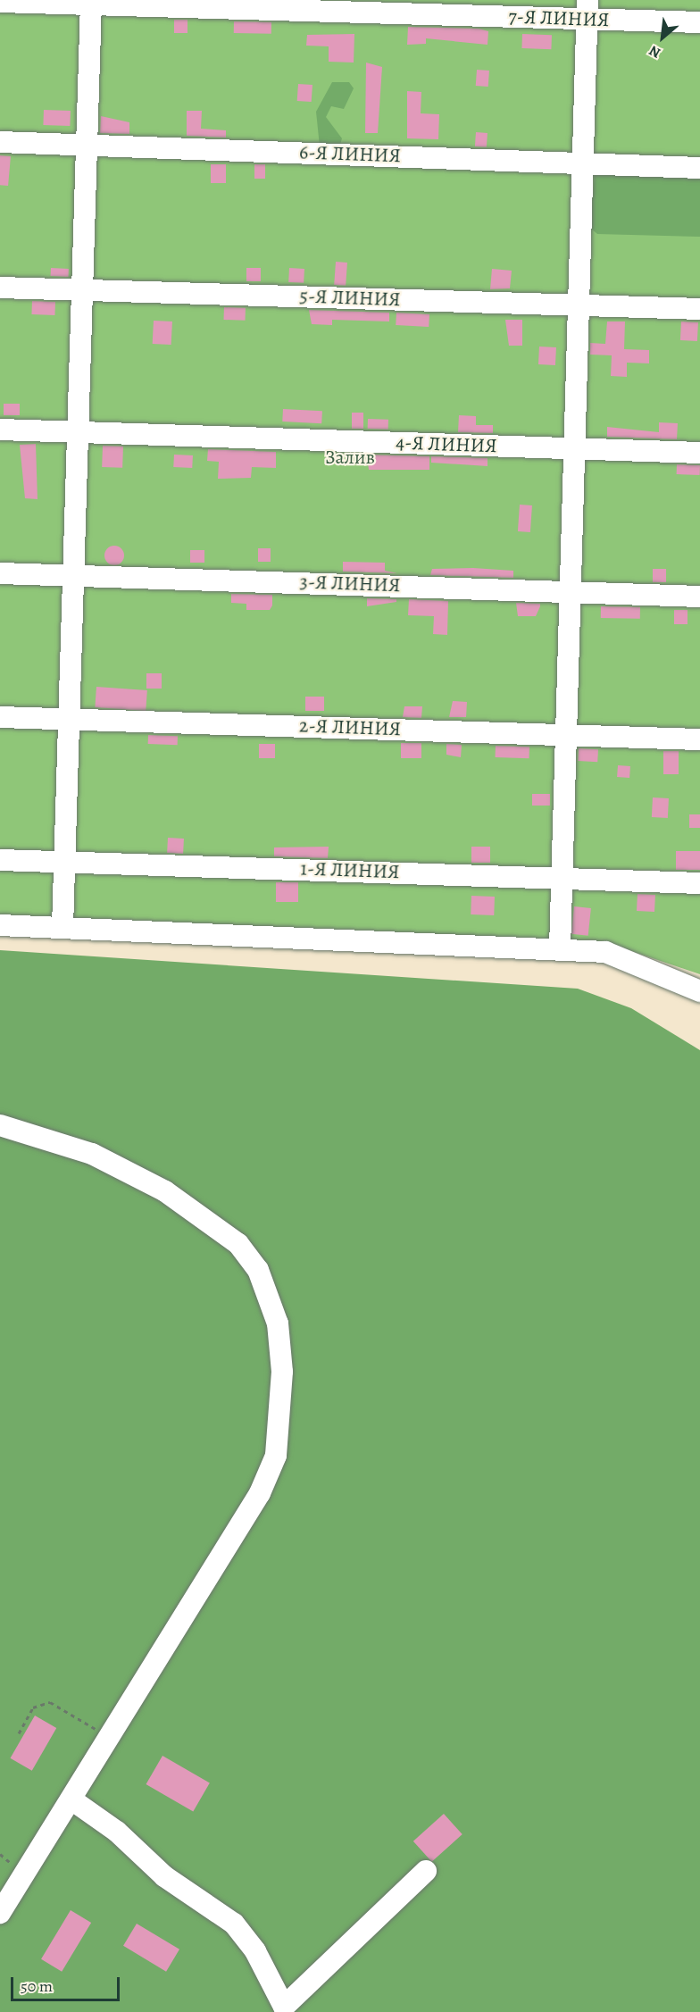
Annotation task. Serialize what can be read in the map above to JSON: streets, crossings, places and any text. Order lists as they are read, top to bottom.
{
  "streets": {
    "street": [
      "7-Я ЛИНИЯ",
      "6-Я ЛИНИЯ",
      "5-Я ЛИНИЯ",
      "4-Я ЛИНИЯ",
      "3-Я ЛИНИЯ",
      "2-Я ЛИНИЯ",
      "1-Я ЛИНИЯ"
    ]
  },
  "parks": ["Залив"],
  "scale_bar": "50 m",
  "north": "bottom left"
}
